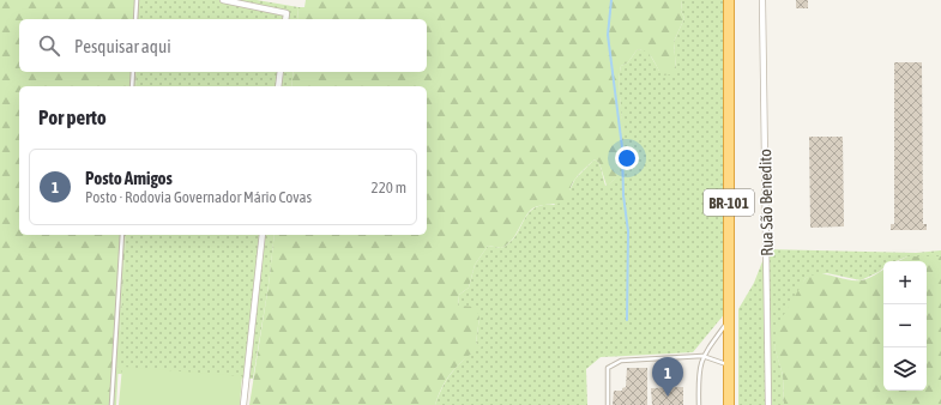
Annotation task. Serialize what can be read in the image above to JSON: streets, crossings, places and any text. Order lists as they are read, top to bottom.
{
  "streets": {
    "highway": ["BR-101"],
    "street": ["Rua São Benedito"]
  },
  "page": {
    "search": "Pesquisar aqui",
    "heading": "Por perto",
    "list": [
      {
        "mark": "1",
        "name": "Posto Amigos",
        "note": "Posto · Rodovia Governador Mário Covas",
        "value": "220 m"
      }
    ],
    "map_buttons": ["+", "−"],
    "pins": "1"
  }
}
